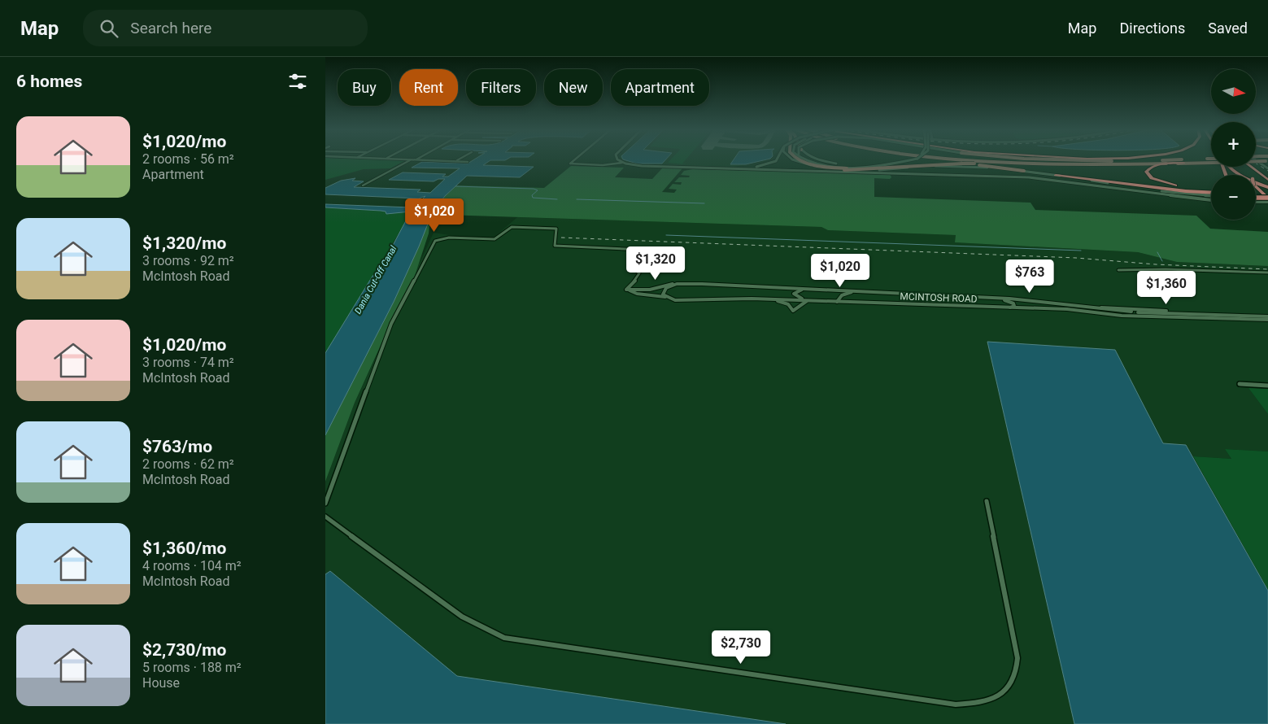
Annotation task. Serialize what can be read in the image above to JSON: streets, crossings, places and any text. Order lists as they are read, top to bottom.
{
  "streets": {
    "street": ["MCINTOSH ROAD"]
  },
  "water": ["Dania Cut-Off Canal"],
  "north": "right",
  "page": {
    "header": "Map",
    "search": "Search here",
    "nav": ["Map", "Directions", "Saved"],
    "heading": "6 homes",
    "map_buttons": ["+", "−"],
    "chip": [
      "Buy",
      "Rent",
      "Filters",
      "New",
      "Apartment"
    ],
    "list": [
      {
        "name": "$1,020/mo",
        "note": "2 rooms · 56 m² · Apartment"
      },
      {
        "name": "$1,320/mo",
        "note": "3 rooms · 92 m² · McIntosh Road"
      },
      {
        "name": "$1,020/mo",
        "note": "3 rooms · 74 m² · McIntosh Road"
      },
      {
        "name": "$763/mo",
        "note": "2 rooms · 62 m² · McIntosh Road"
      },
      {
        "name": "$1,360/mo",
        "note": "4 rooms · 104 m² · McIntosh Road"
      },
      {
        "name": "$2,730/mo",
        "note": "5 rooms · 188 m² · House"
      }
    ],
    "price": [
      "$1,020",
      "$1,320",
      "$1,020",
      "$763",
      "$1,360",
      "$2,730"
    ]
  }
}
